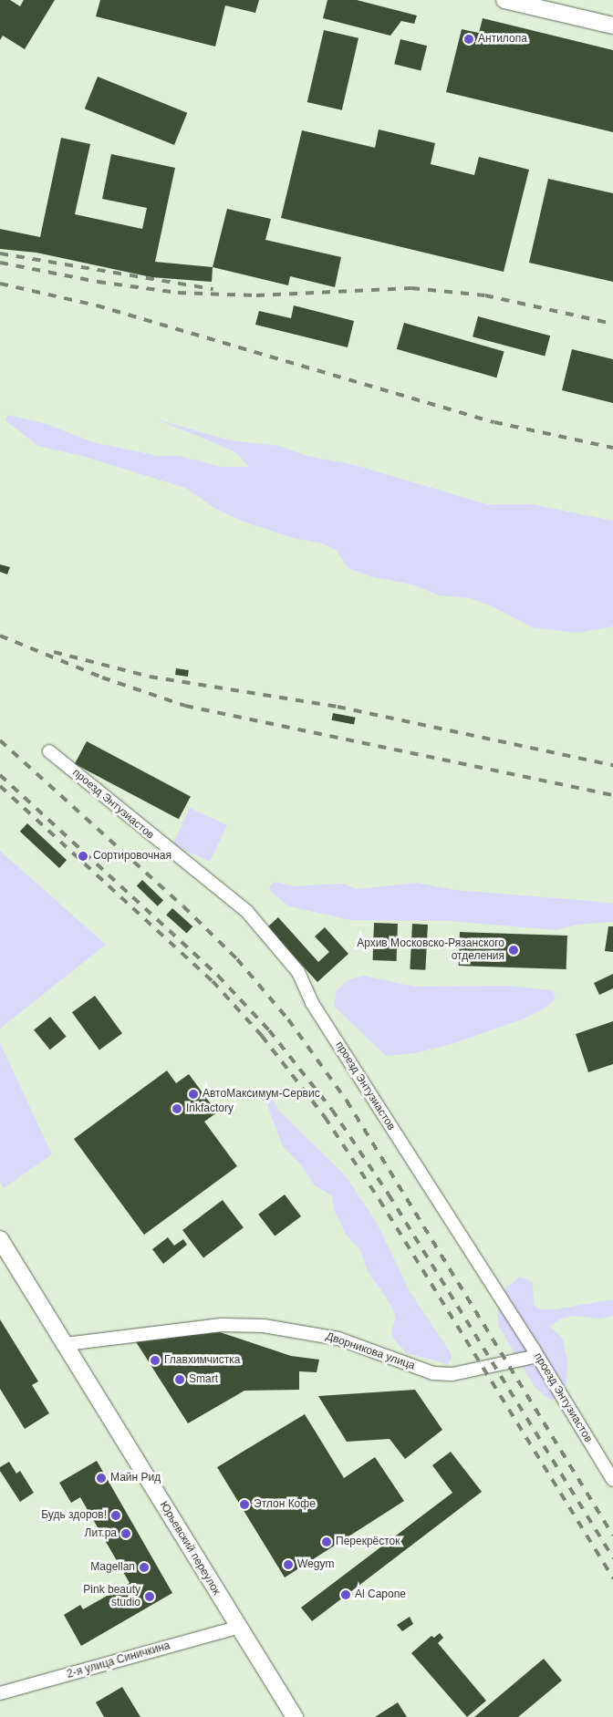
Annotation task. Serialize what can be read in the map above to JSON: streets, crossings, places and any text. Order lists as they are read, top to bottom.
{
  "streets": {
    "street": [
      "проезд Энтузиастов",
      "Дворникова улица",
      "Юрьевский переулок",
      "2-я улица Синичкина"
    ]
  },
  "crossings": [
    ["проезд Энтузиастов", "Дворникова улица"],
    ["Дворникова улица", "Юрьевский переулок"],
    ["Юрьевский переулок", "2-я улица Синичкина"]
  ],
  "places": [
    "Антилопа",
    "Сортировочная",
    "Архив Московско-Рязанского отделения",
    "АвтоМаксимум-Сервиc",
    "Inkfactory",
    "Главхимчистка",
    "Smart",
    "Майн Рид",
    "Этлон Кофе",
    "Будь здоров!",
    "Лит.ра",
    "Перекрёсток",
    "Wegym",
    "Magellan",
    "Al Capone",
    "Pink beauty studio"
  ]
}
